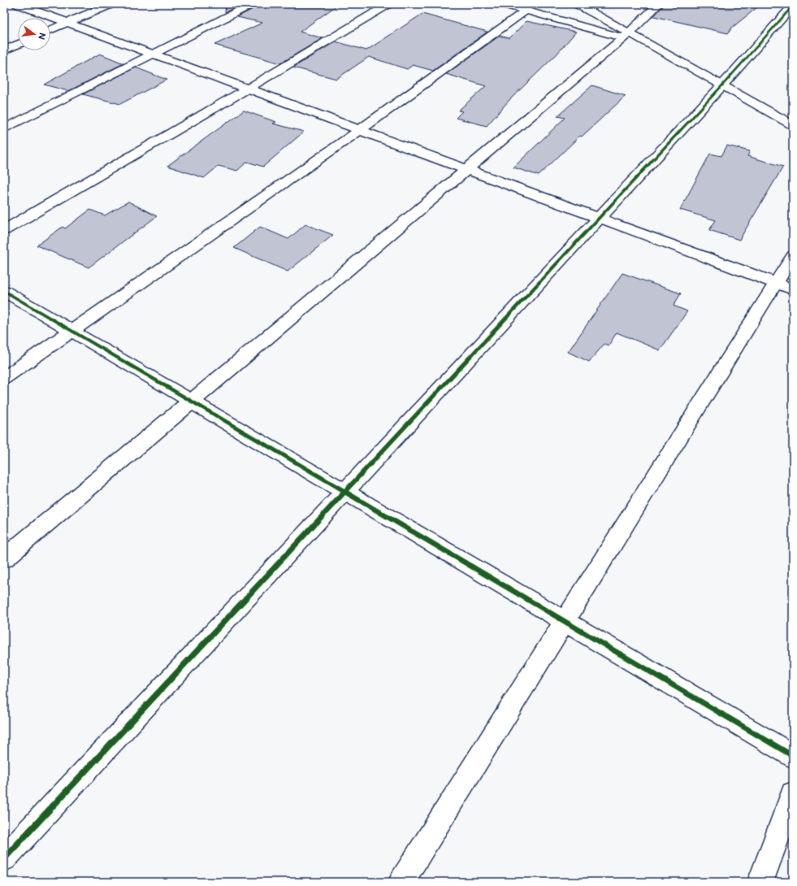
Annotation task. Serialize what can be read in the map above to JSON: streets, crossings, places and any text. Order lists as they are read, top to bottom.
{
  "north": "right"
}
